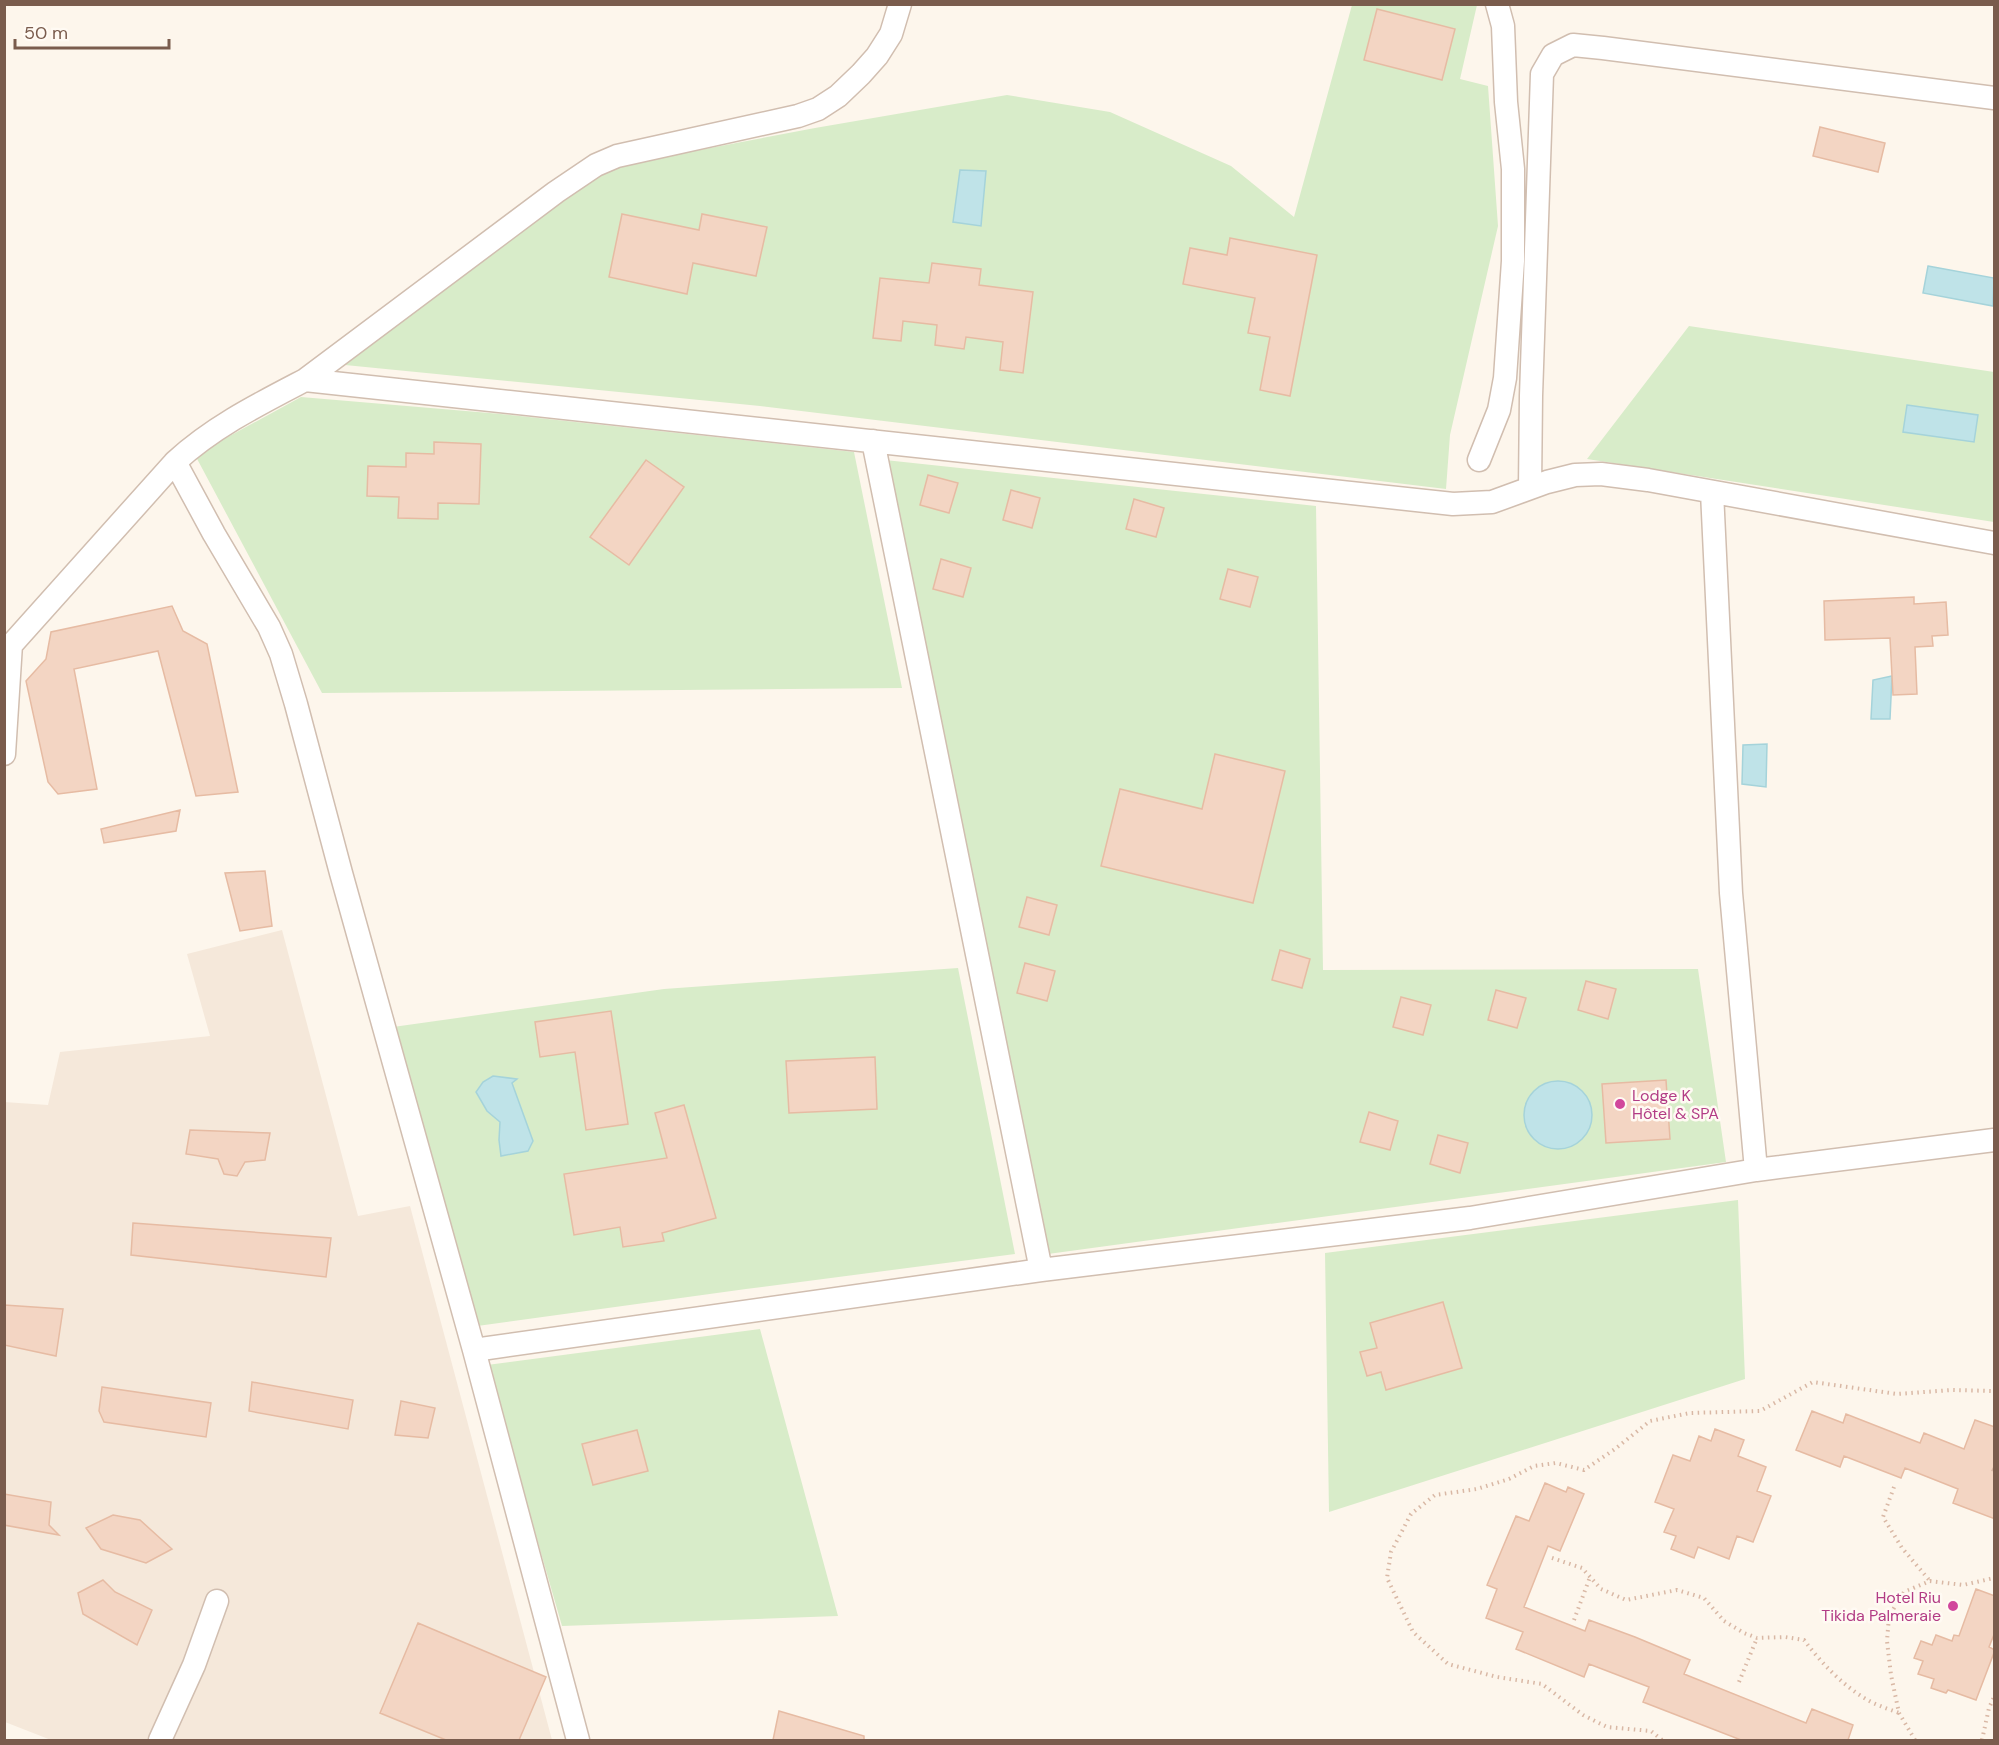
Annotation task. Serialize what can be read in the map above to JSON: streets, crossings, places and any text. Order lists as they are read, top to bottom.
{
  "places": ["Lodge K Hôtel & SPA", "Hotel Riu Tikida Palmeraie"],
  "scale_bar": "50 m"
}
